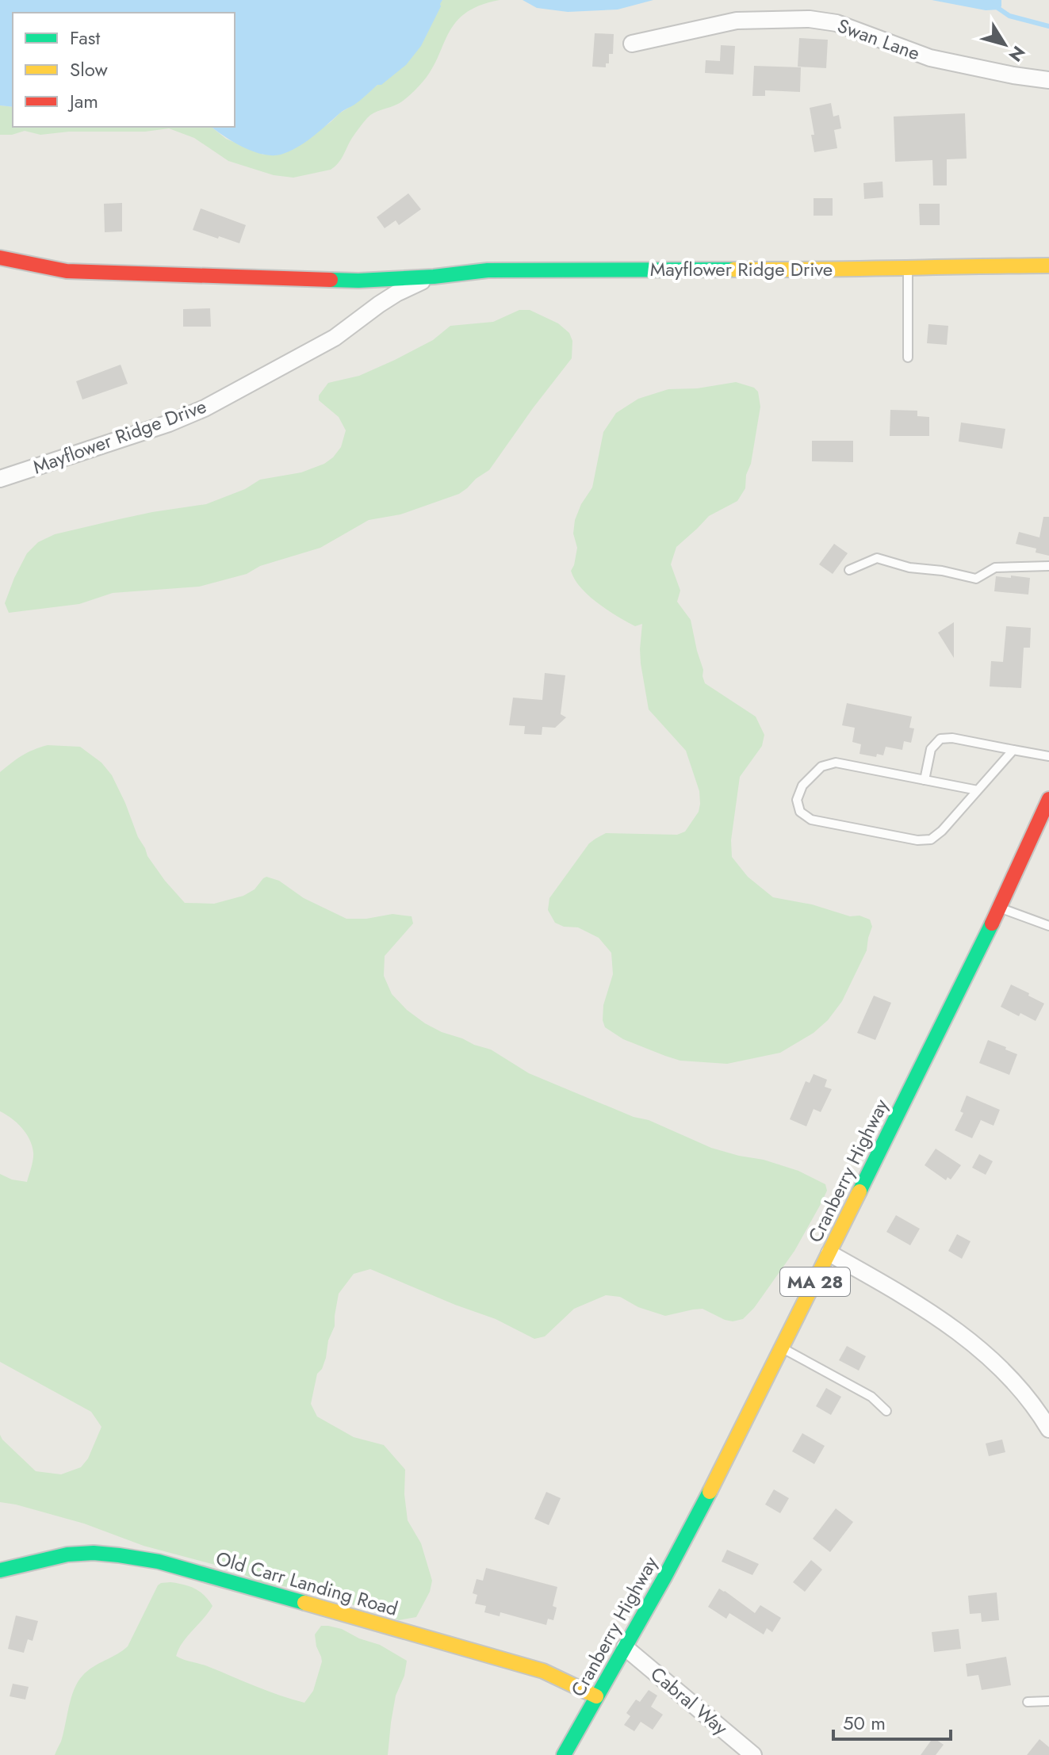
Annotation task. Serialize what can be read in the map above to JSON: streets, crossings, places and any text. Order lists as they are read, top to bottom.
{
  "streets": {
    "street": [
      "Swan Lane",
      "Mayflower Ridge Drive",
      "Cranberry Highway",
      "MA 28",
      "Old Carr Landing Road",
      "Cabral Way"
    ]
  },
  "crossings": [
    ["Cranberry Highway", "Old Carr Landing Road"],
    ["Cranberry Highway", "Cabral Way"]
  ],
  "legend": ["Fast", "Slow", "Jam"],
  "scale_bar": "50 m",
  "north": "bottom right"
}
